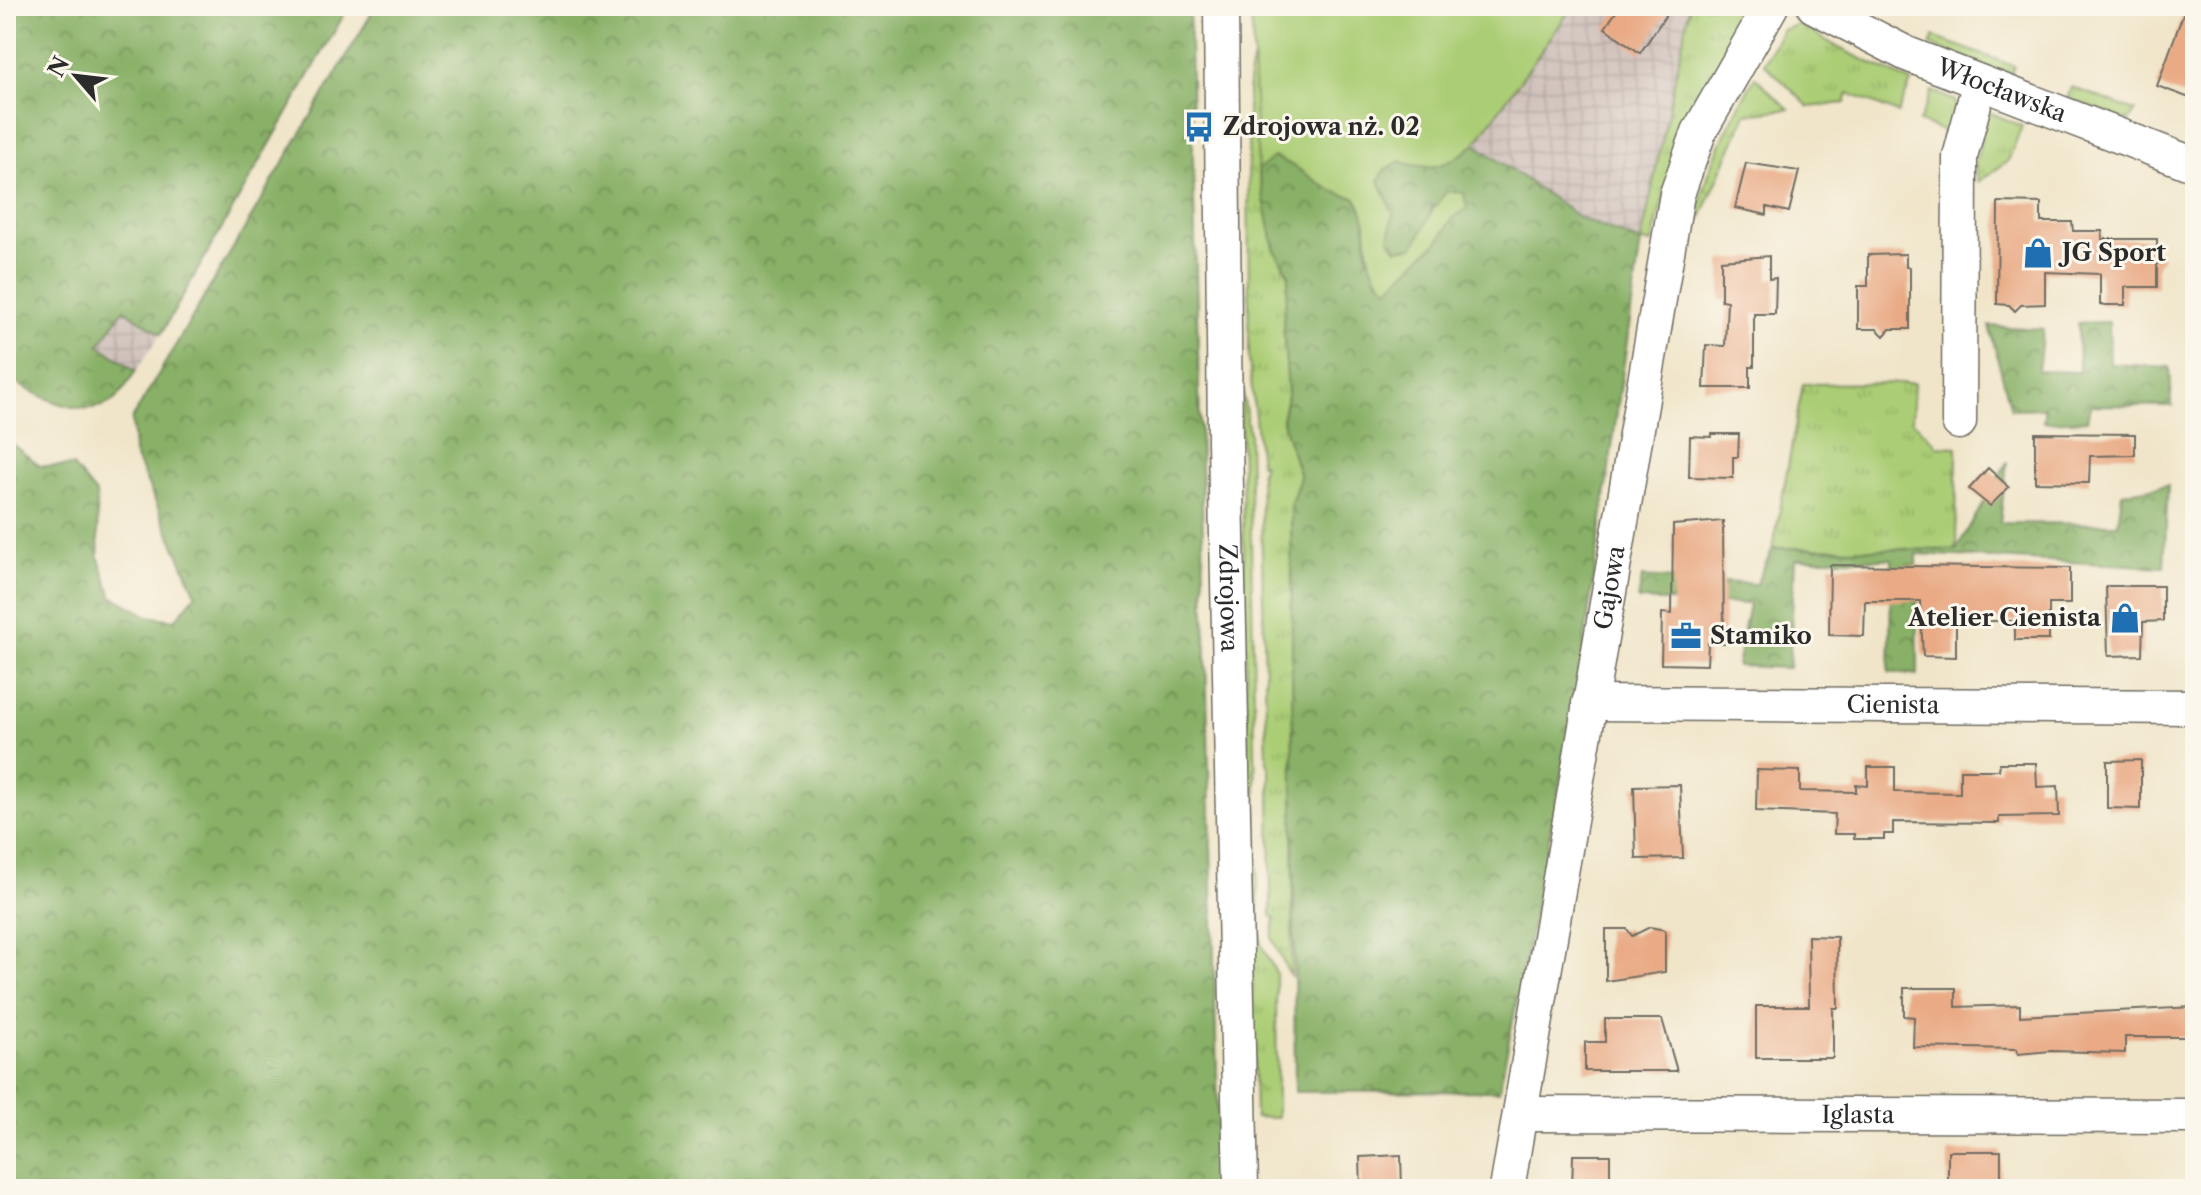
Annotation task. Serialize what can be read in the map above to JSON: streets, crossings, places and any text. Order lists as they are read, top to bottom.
{
  "streets": {
    "street": [
      "Włocławska",
      "Gajowa",
      "Zdrojowa",
      "Cienista",
      "Iglasta"
    ]
  },
  "crossings": [
    ["Gajowa", "Cienista"],
    ["Gajowa", "Iglasta"]
  ],
  "places": {
    "bus stop": ["Zdrojowa nż. 02"],
    "shop": ["JG Sport", "Atelier Cienista"],
    "office": ["Stamiko"]
  },
  "north": "top left"
}
